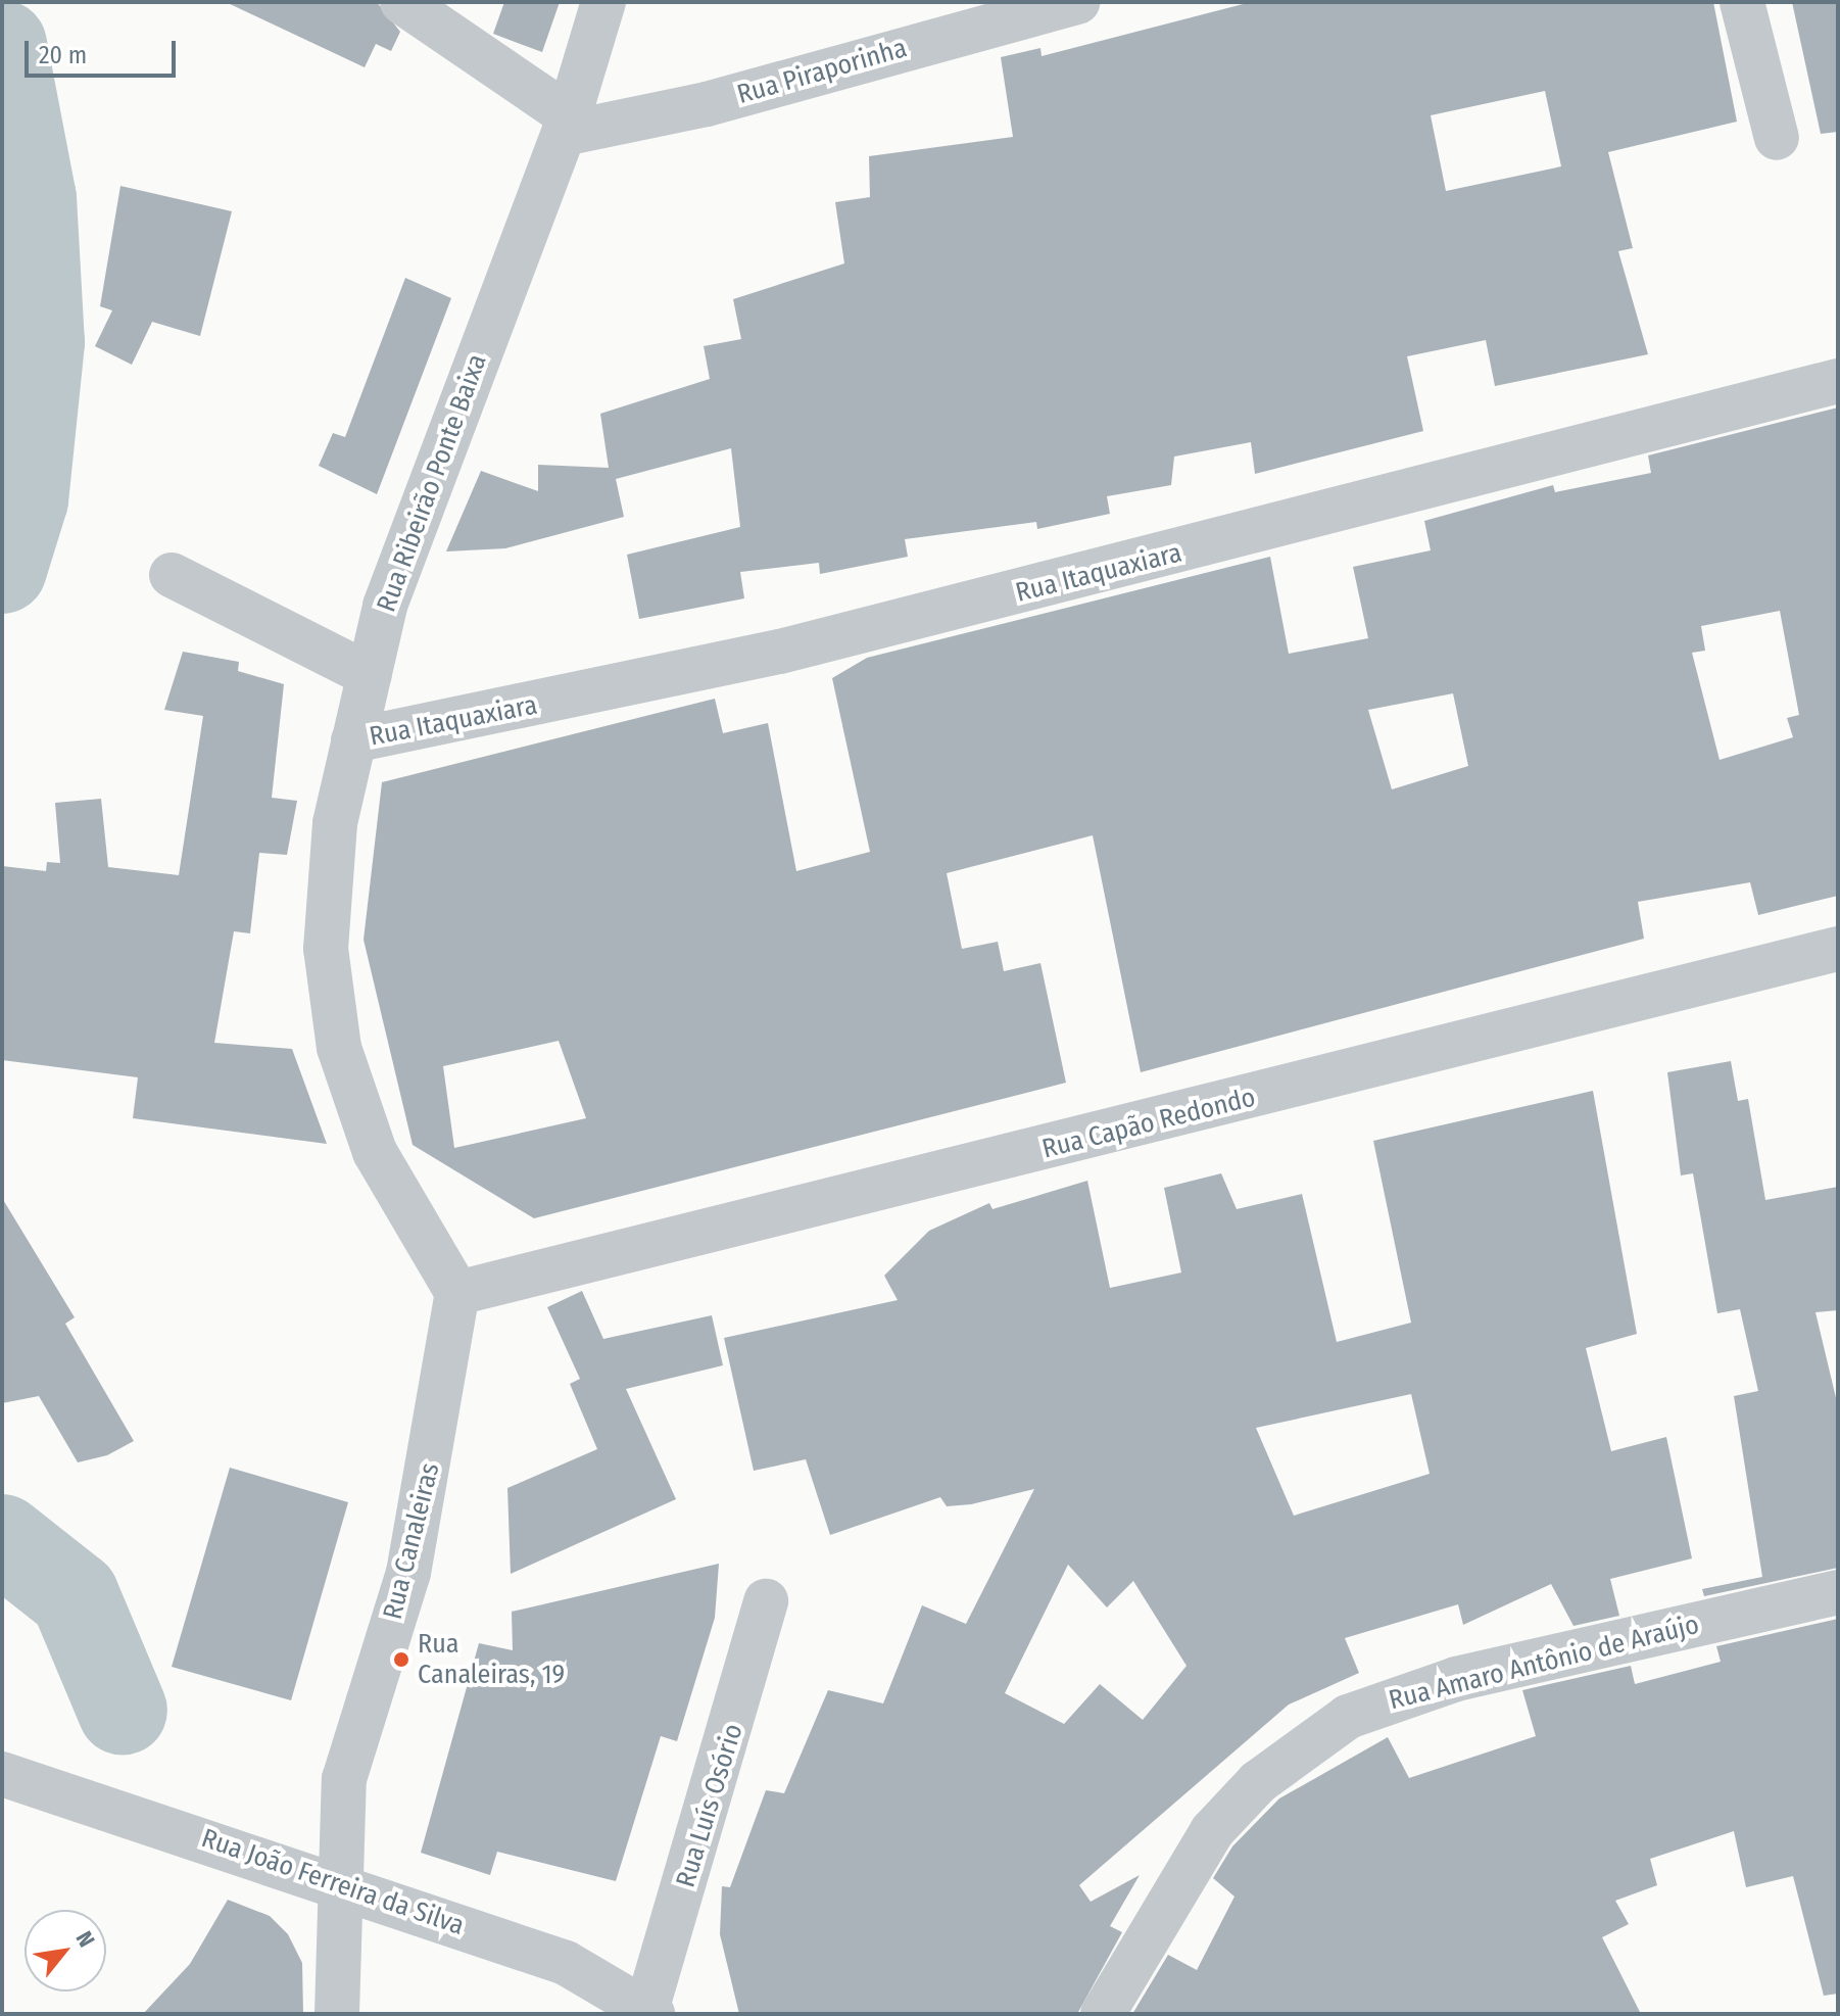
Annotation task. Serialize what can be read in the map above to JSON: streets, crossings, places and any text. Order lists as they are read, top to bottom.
{
  "streets": {
    "street": [
      "Rua Piraporinha",
      "Rua Ribeirão Ponte Baixa",
      "Rua Itaquaxiara",
      "Rua Capão Redondo",
      "Rua Canaleiras",
      "Rua Amaro Antônio de Araújo",
      "Rua Luís Osório",
      "Rua João Ferreira da Silva"
    ]
  },
  "crossings": [
    ["Rua Piraporinha", "Rua Ribeirão Ponte Baixa"],
    ["Rua Ribeirão Ponte Baixa", "Rua Itaquaxiara"],
    ["Rua Ribeirão Ponte Baixa", "Rua Capão Redondo"],
    ["Rua Ribeirão Ponte Baixa", "Rua Canaleiras"],
    ["Rua Capão Redondo", "Rua Canaleiras"],
    ["Rua Canaleiras", "Rua João Ferreira da Silva"],
    ["Rua Luís Osório", "Rua João Ferreira da Silva"]
  ],
  "places": ["Rua Canaleiras, 19"],
  "scale_bar": "20 m",
  "north": "top right"
}
